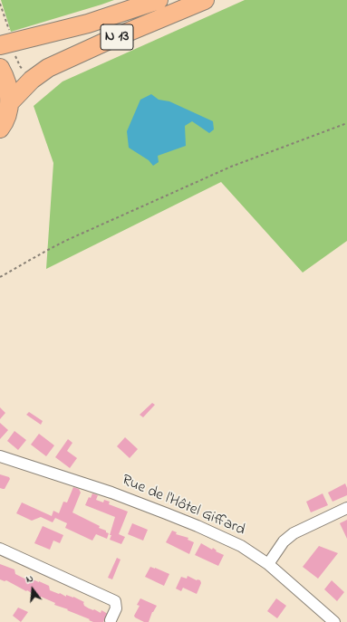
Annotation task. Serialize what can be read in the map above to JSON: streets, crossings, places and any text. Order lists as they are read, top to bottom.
{
  "streets": {
    "highway": ["N 13"],
    "street": ["Rue de l'Hôtel Giffard"]
  },
  "north": "top"
}
